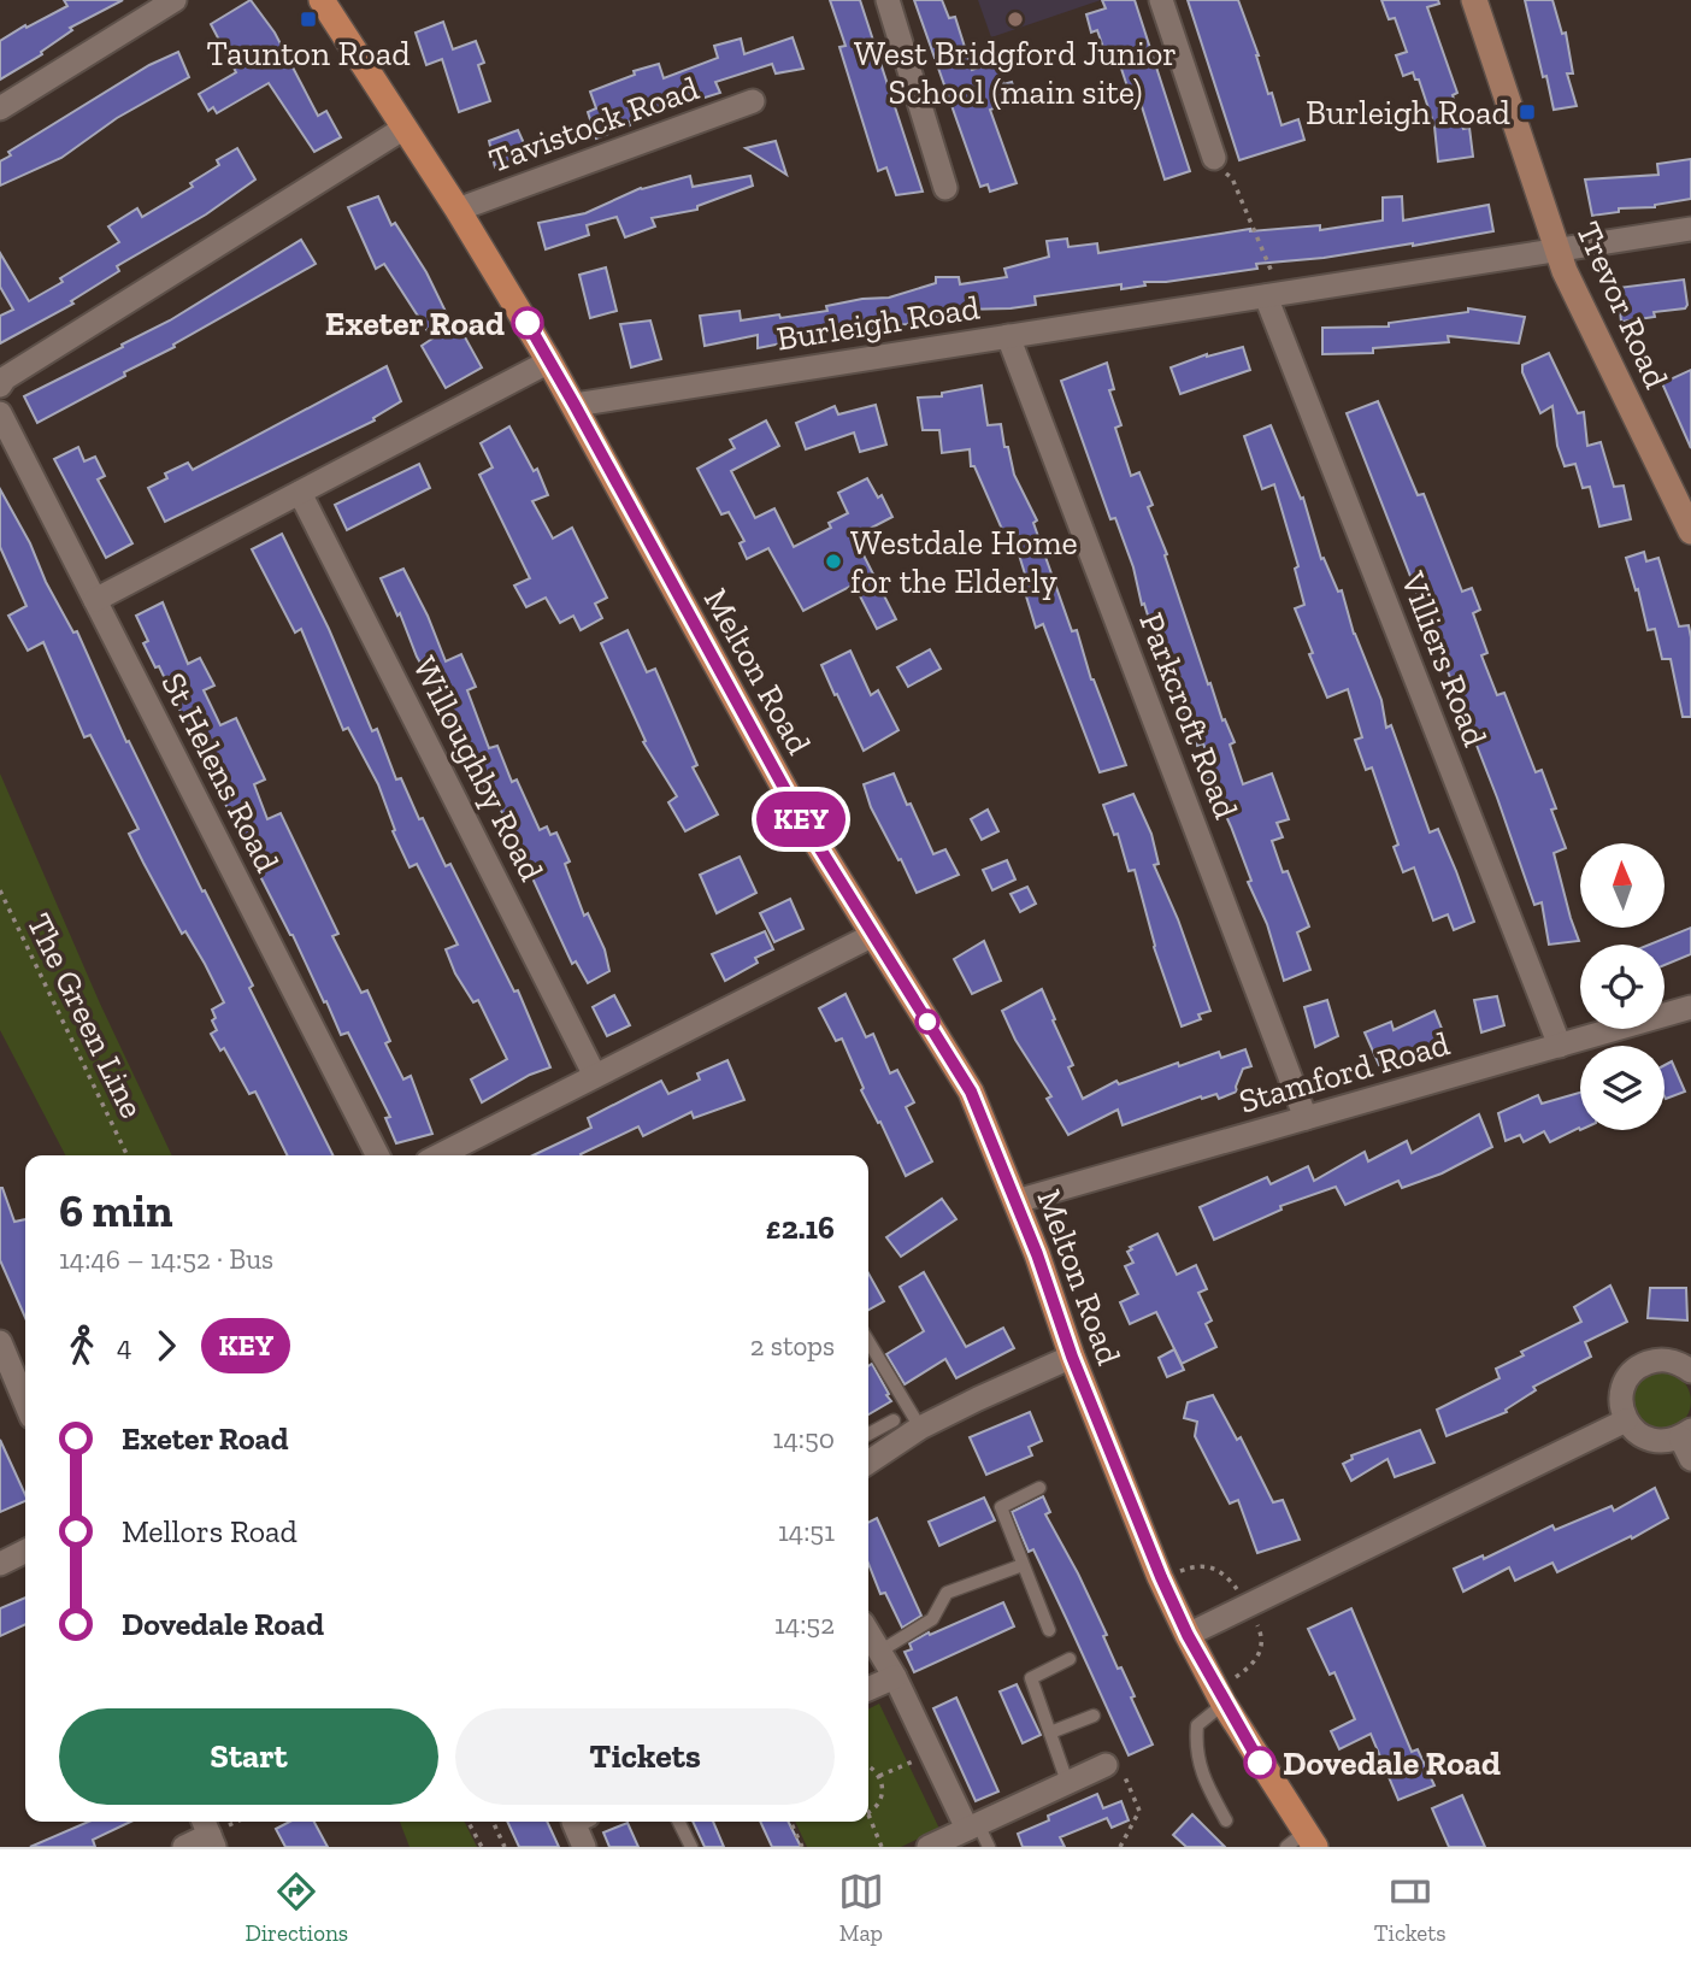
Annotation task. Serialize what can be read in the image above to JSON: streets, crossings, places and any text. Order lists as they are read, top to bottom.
{
  "streets": {
    "main road": ["Melton Road"],
    "street": [
      "Tavistock Road",
      "Trevor Road",
      "Burleigh Road",
      "Villiers Road",
      "Parkcroft Road",
      "Willoughby Road",
      "St Helens Road",
      "Stamford Road"
    ],
    "path": ["The Green Line"]
  },
  "crossings": [
    ["Tavistock Road", "Melton Road"],
    ["Trevor Road", "Burleigh Road"],
    ["Burleigh Road", "Villiers Road"],
    ["Burleigh Road", "Melton Road"],
    ["Burleigh Road", "Parkcroft Road"],
    ["Villiers Road", "Stamford Road"],
    ["Melton Road", "Stamford Road"],
    ["Parkcroft Road", "Stamford Road"]
  ],
  "places": {
    "transit": ["Taunton Road", "Burleigh Road"],
    "other": [
      "West Bridgford Junior School (main site)",
      "Exeter Road",
      "Westdale Home for the Elderly",
      "Dovedale Road"
    ]
  },
  "lines": ["bus line KEY"],
  "north": "top",
  "page": {
    "on_map": "KEY",
    "heading": ["6 min", "14:46 – 14:52 · Bus", "£2.16"],
    "legs": ["4", "KEY", "2 stops"],
    "list": [
      {
        "name": "Exeter Road",
        "value": "14:50"
      },
      {
        "name": "Mellors Road",
        "value": "14:51"
      },
      {
        "name": "Dovedale Road",
        "value": "14:52"
      }
    ],
    "buttons": ["Start", "Tickets"],
    "tabs": ["Directions", "Map", "Tickets"]
  }
}
